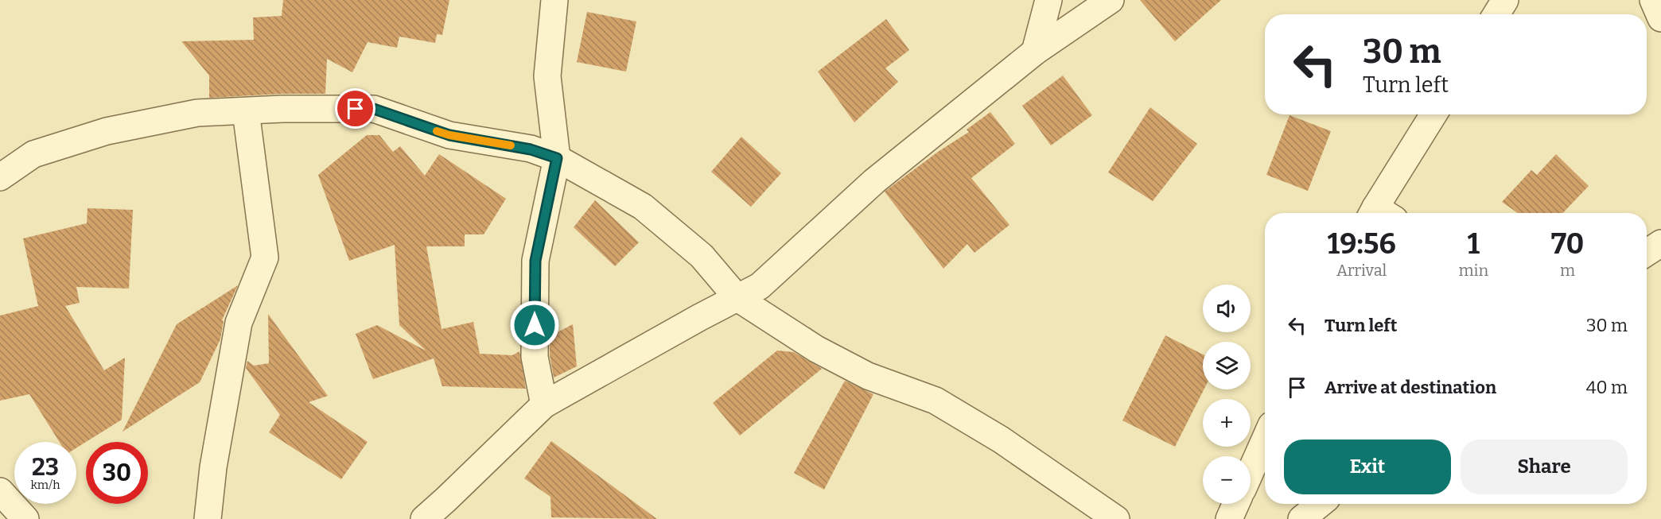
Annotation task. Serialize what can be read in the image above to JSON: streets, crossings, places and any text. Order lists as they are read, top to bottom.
{
  "page": {
    "turn": ["30 m", "Turn left"],
    "eta": [
      "19:56",
      "Arrival",
      "1",
      "min",
      "70",
      "m"
    ],
    "map_buttons": ["+", "−"],
    "list": [
      {
        "name": "Turn left",
        "value": "30 m"
      },
      {
        "name": "Arrive at destination",
        "value": "40 m"
      }
    ],
    "buttons": ["Exit", "Share"],
    "speed": "23 km/h",
    "limit": "30"
  }
}
